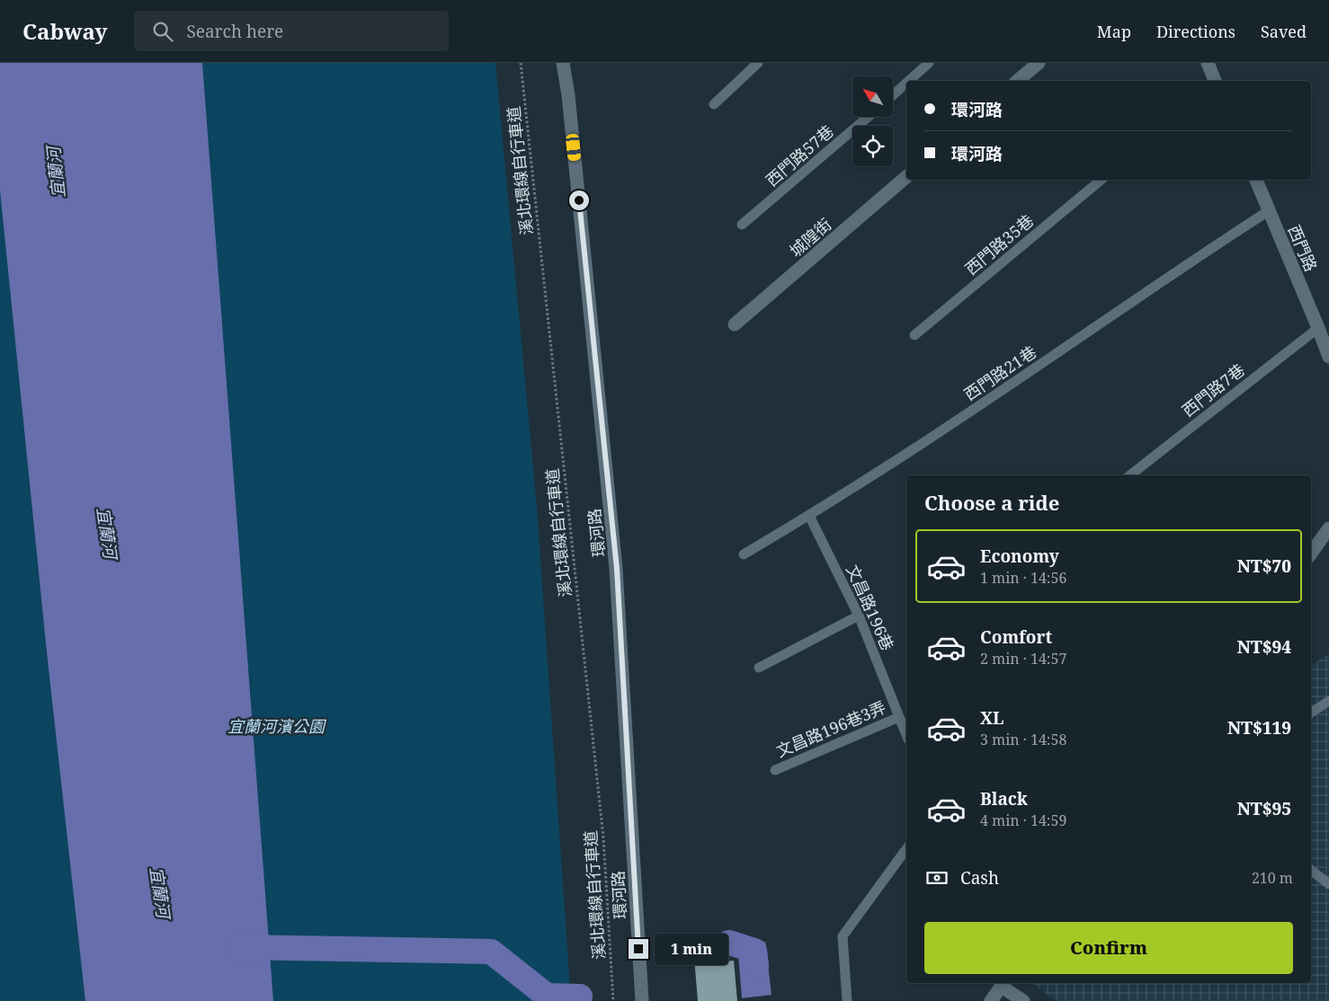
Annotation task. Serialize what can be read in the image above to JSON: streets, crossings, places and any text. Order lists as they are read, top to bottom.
{
  "streets": {
    "street": ["城隍街", "西門路", "環河路"],
    "lane": [
      "西門路57巷",
      "西門路35巷",
      "西門路21巷",
      "西門路7巷",
      "文昌路196巷",
      "文昌路196巷3弄"
    ],
    "path": ["溪北環線自行車道"]
  },
  "crossings": [
    ["西門路", "西門路21巷"],
    ["西門路", "西門路7巷"],
    ["西門路21巷", "文昌路196巷"],
    ["文昌路196巷", "文昌路196巷3弄"]
  ],
  "water": ["宜蘭河"],
  "parks": ["宜蘭河濱公園"],
  "north": "top left",
  "page": {
    "header": "Cabway",
    "search": "Search here",
    "nav": ["Map", "Directions", "Saved"],
    "banner": ["環河路", "環河路"],
    "heading": "Choose a ride",
    "list": [
      {
        "name": "Economy",
        "note": "1 min · 14:56",
        "value": "NT$70"
      },
      {
        "name": "Comfort",
        "note": "2 min · 14:57",
        "value": "NT$94"
      },
      {
        "name": "XL",
        "note": "3 min · 14:58",
        "value": "NT$119"
      },
      {
        "name": "Black",
        "note": "4 min · 14:59",
        "value": "NT$95"
      }
    ],
    "pay": ["Cash", "210 m"],
    "buttons": "Confirm",
    "bubble": "1 min"
  }
}
